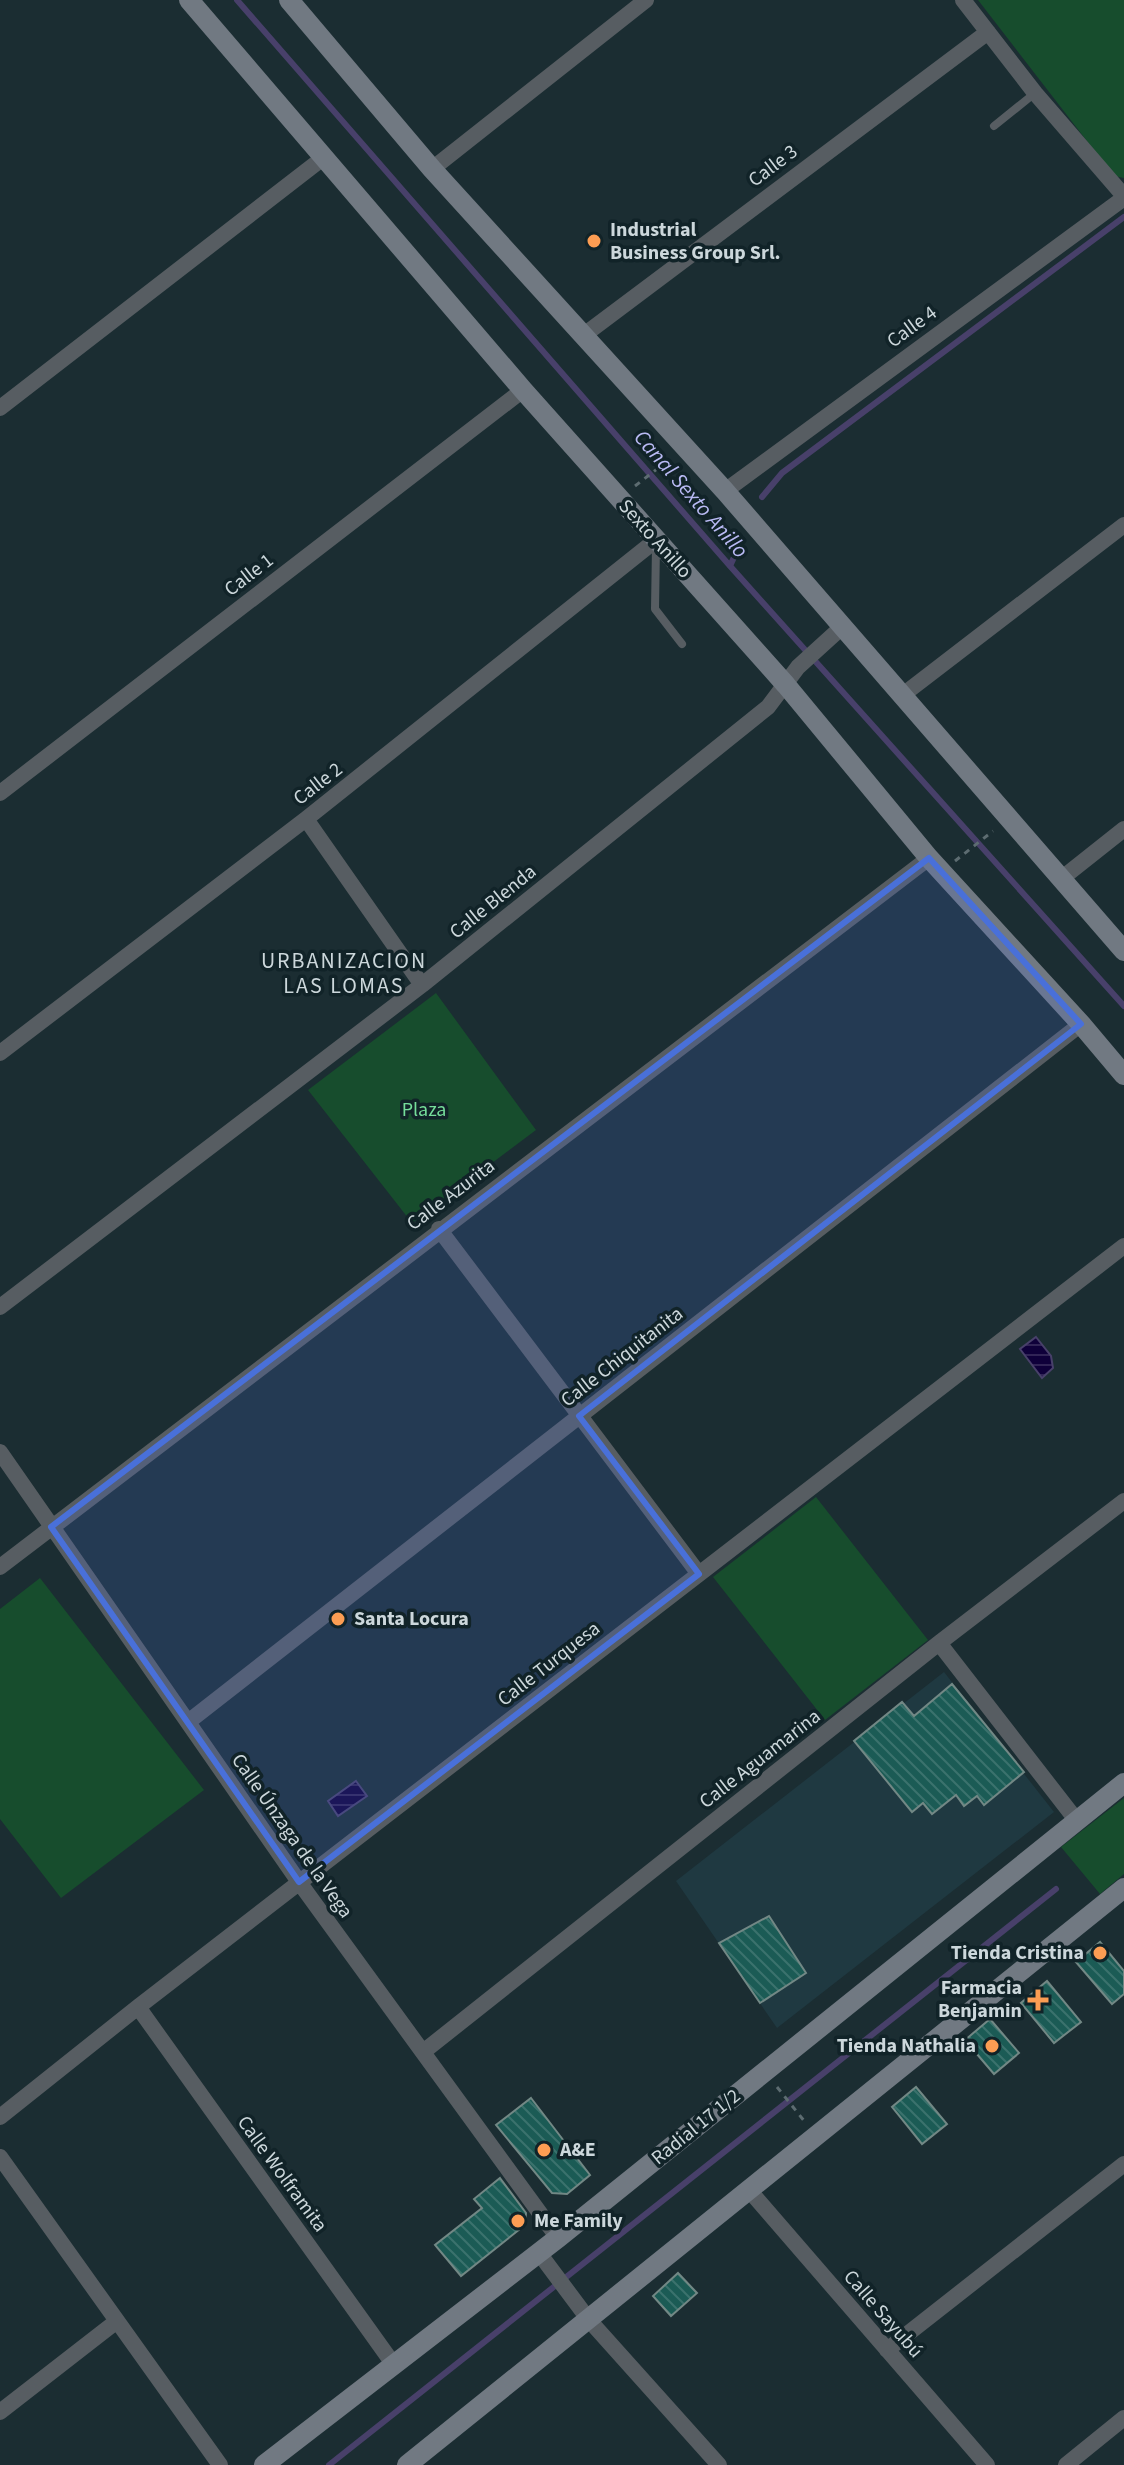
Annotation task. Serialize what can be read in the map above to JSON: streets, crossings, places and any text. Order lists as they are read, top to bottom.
{
  "streets": {
    "main road": ["Sexto Anillo", "Radial 17 1/2"],
    "street": [
      "Calle 3",
      "Calle 4",
      "Calle 1",
      "Calle 2",
      "Calle Blenda",
      "Calle Azurita",
      "Calle Chiquitanita",
      "Calle Turquesa",
      "Calle Aguamarina",
      "Calle Únzaga de la Vega",
      "Calle Wolframita",
      "Calle Sayubú"
    ]
  },
  "crossings": [
    ["Sexto Anillo", "Calle 1"],
    ["Sexto Anillo", "Calle 2"],
    ["Sexto Anillo", "Calle Blenda"],
    ["Sexto Anillo", "Calle Azurita"],
    ["Sexto Anillo", "Calle Chiquitanita"],
    ["Calle Azurita", "Calle Únzaga de la Vega"],
    ["Calle Chiquitanita", "Calle Únzaga de la Vega"],
    ["Calle Turquesa", "Calle Únzaga de la Vega"],
    ["Calle Turquesa", "Calle Wolframita"],
    ["Calle Aguamarina", "Calle Únzaga de la Vega"],
    ["Calle Únzaga de la Vega", "Radial 17 1/2"],
    ["Radial 17 1/2", "Calle Wolframita"]
  ],
  "districts": ["URBANIZACION LAS LOMAS"],
  "water": ["Canal Sexto Anillo"],
  "parks": ["Plaza"],
  "places": {
    "other": [
      "Industrial Business Group Srl.",
      "Santa Locura",
      "Tienda Cristina",
      "Tienda Nathalia",
      "A&E",
      "Me Family"
    ],
    "health": ["Farmacia Benjamin"]
  }
}
